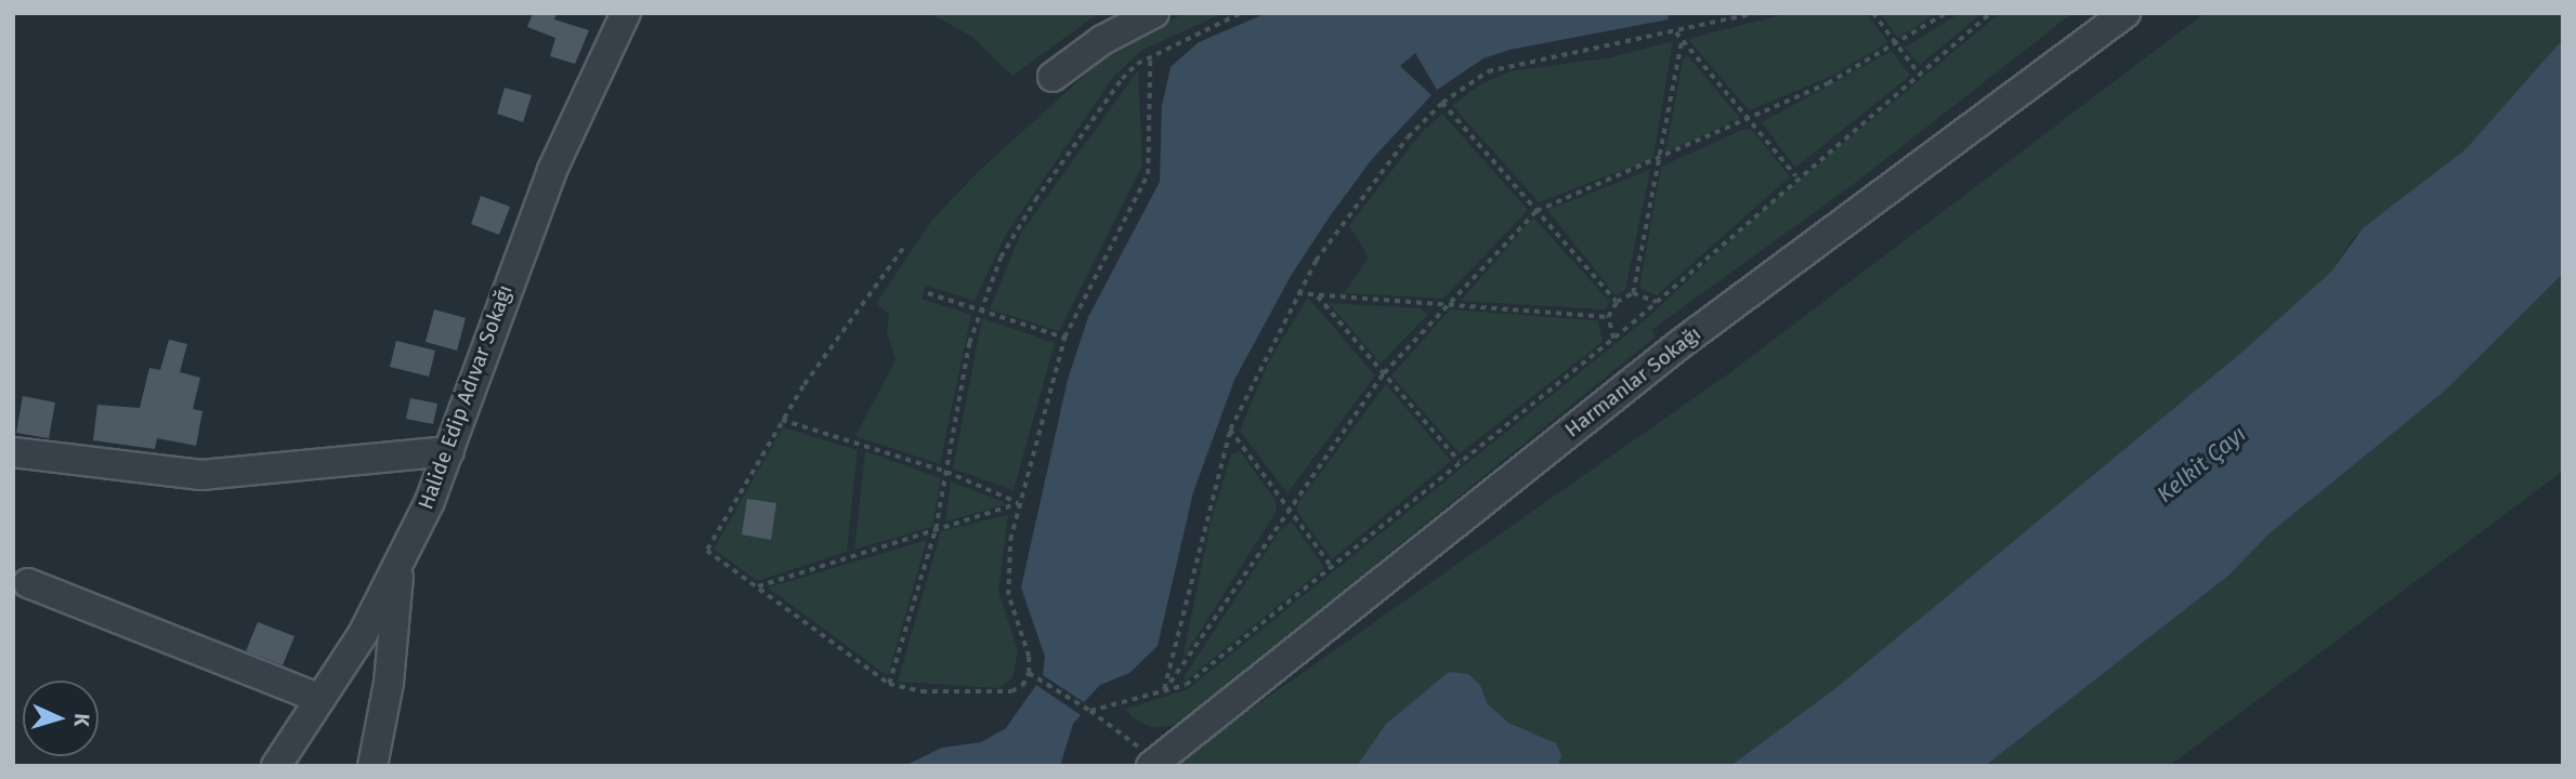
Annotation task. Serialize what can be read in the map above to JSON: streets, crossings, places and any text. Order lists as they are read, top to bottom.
{
  "streets": {
    "street": ["Harmanlar Sokağı", "Halide Edip Adıvar Sokağı"]
  },
  "water": ["Kelkit Çayı"],
  "north": "right"
}
